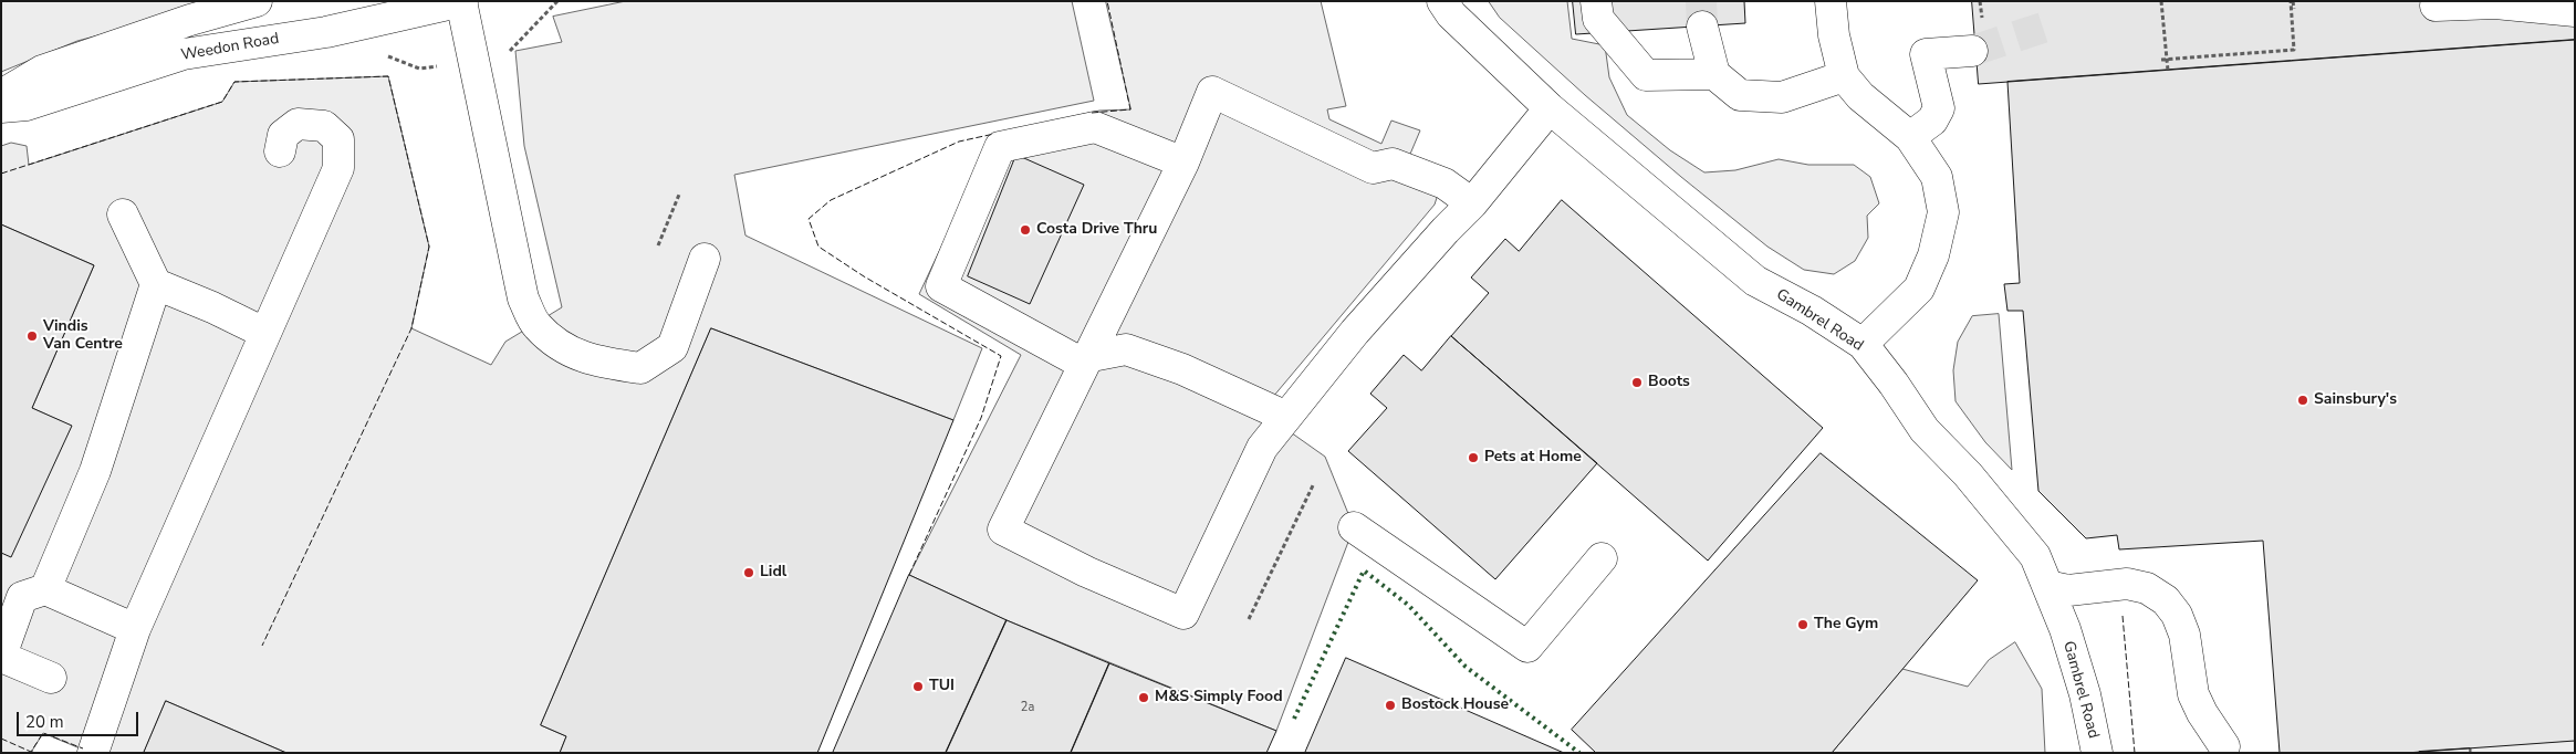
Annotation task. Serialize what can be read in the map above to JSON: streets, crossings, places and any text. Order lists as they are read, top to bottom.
{
  "streets": {
    "street": ["Weedon Road", "Gambrel Road"]
  },
  "places": [
    "Costa Drive Thru",
    "Vindis Van Centre",
    "Boots",
    "Sainsbury's",
    "Pets at Home",
    "Lidl",
    "The Gym",
    "TUI",
    "M&S Simply Food",
    "Bostock House"
  ],
  "house_numbers": ["2a"],
  "scale_bar": "20 m"
}
